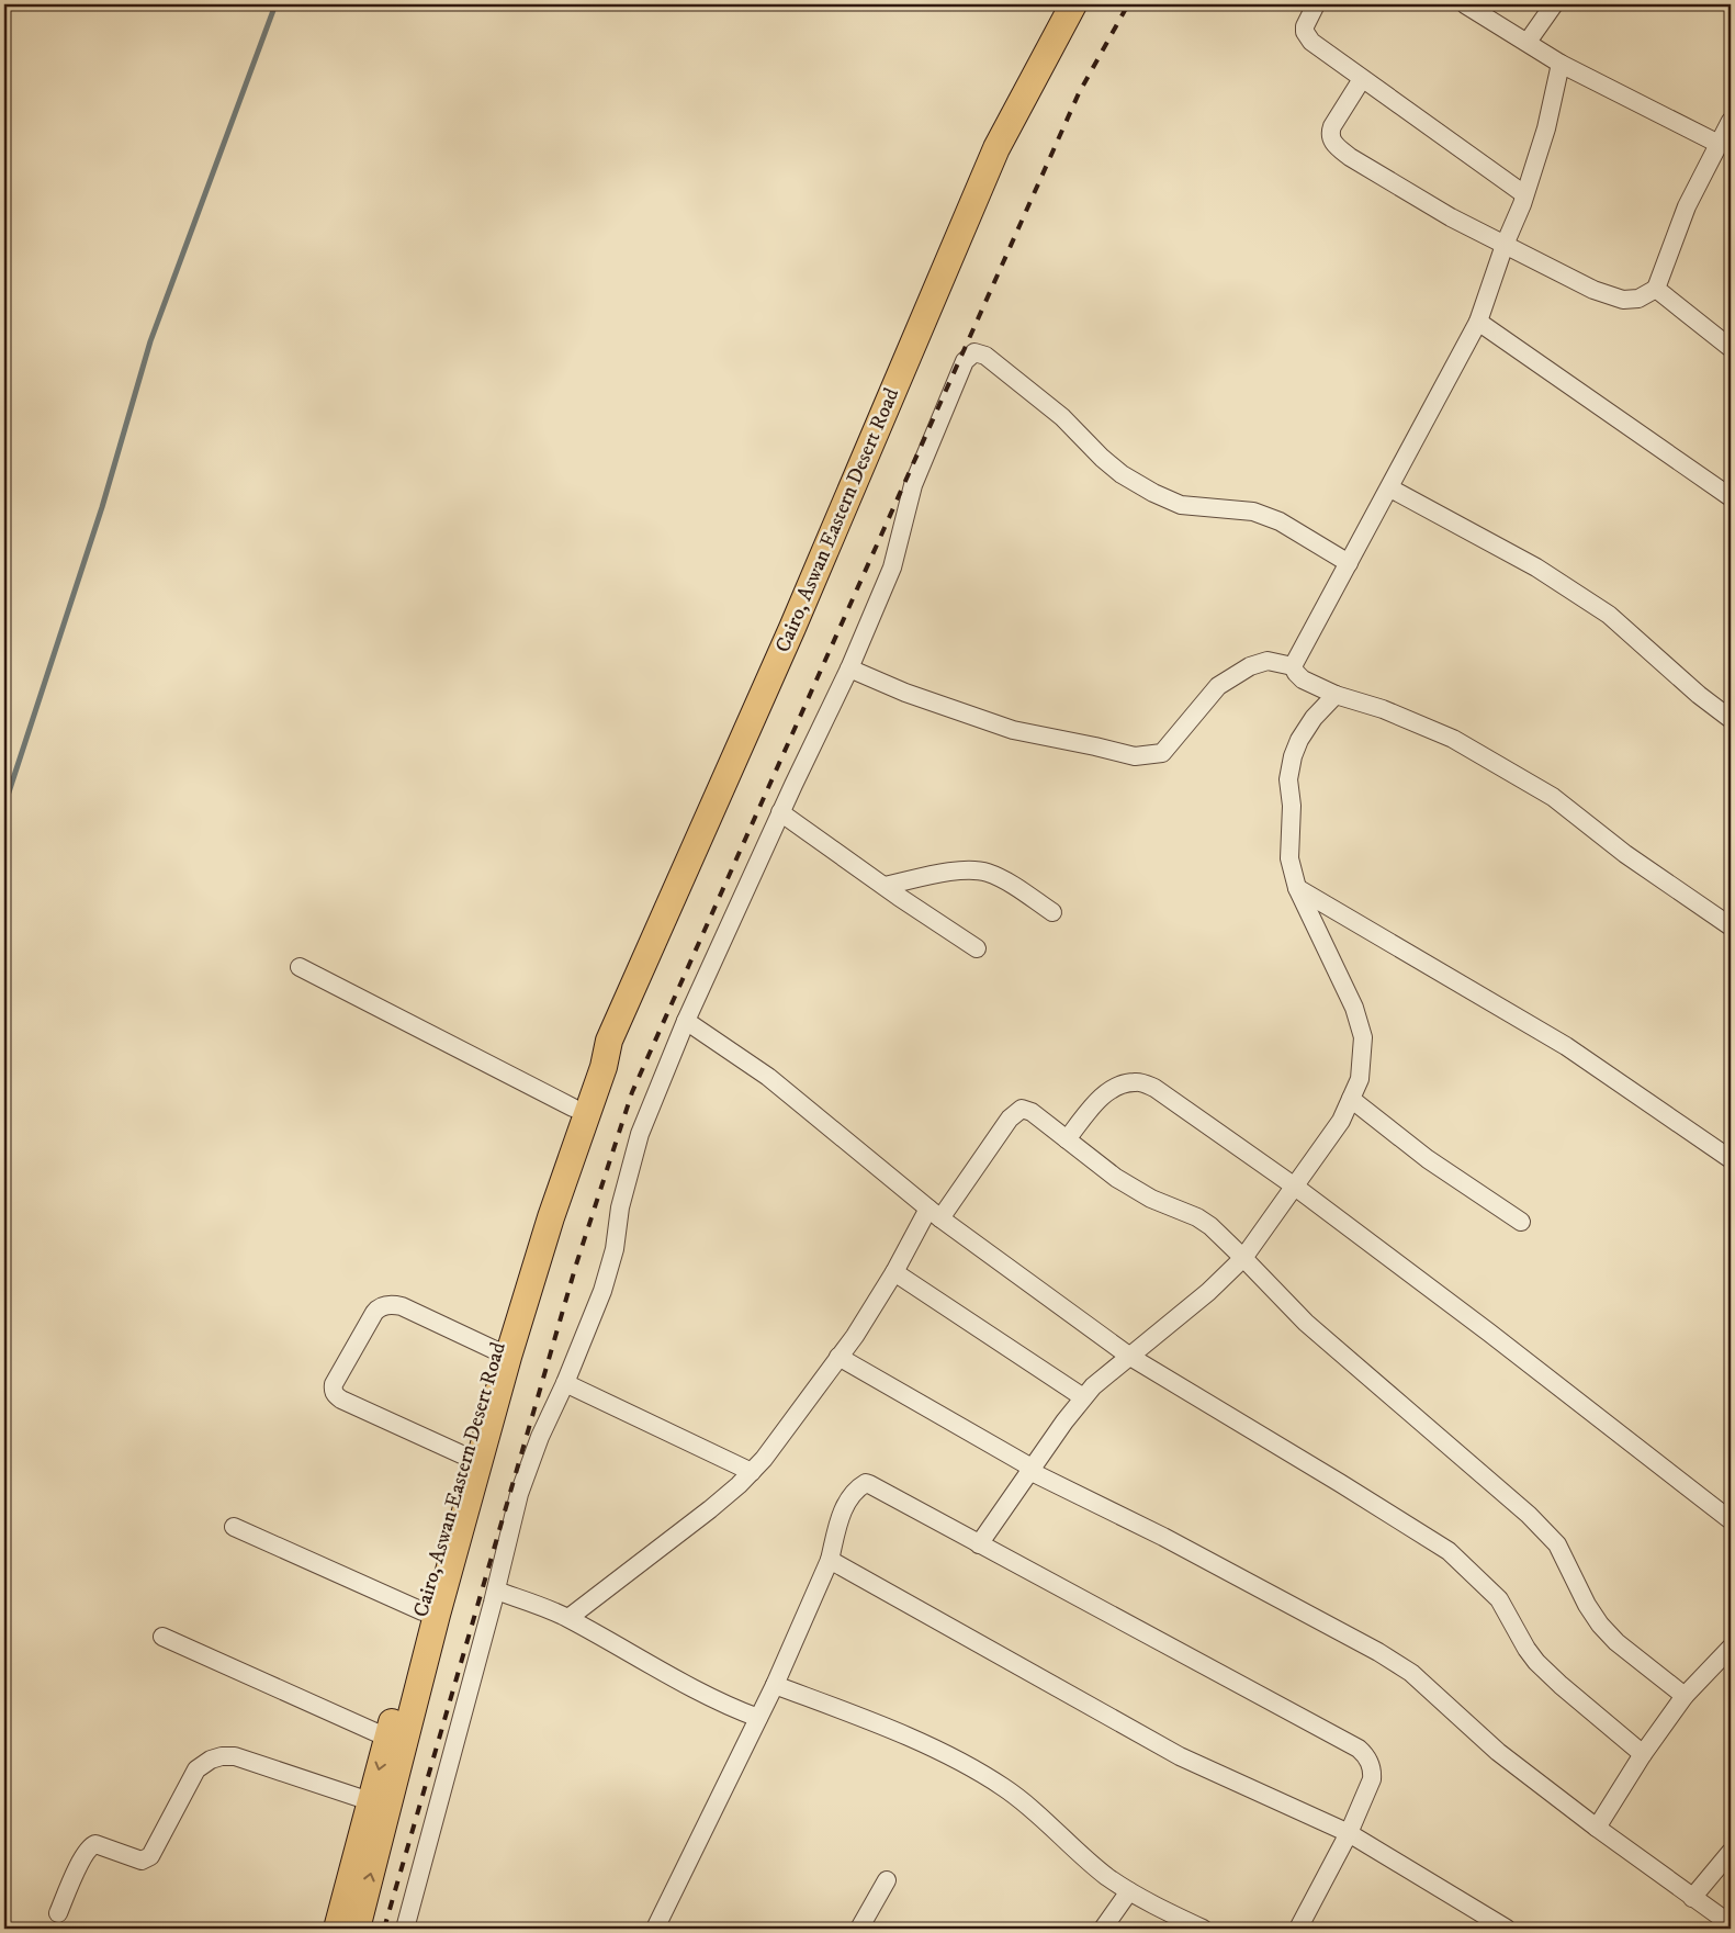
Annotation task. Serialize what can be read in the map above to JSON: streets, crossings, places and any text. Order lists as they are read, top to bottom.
{
  "streets": {
    "highway": ["Cairo, Aswan Eastern Desert Road"]
  }
}
